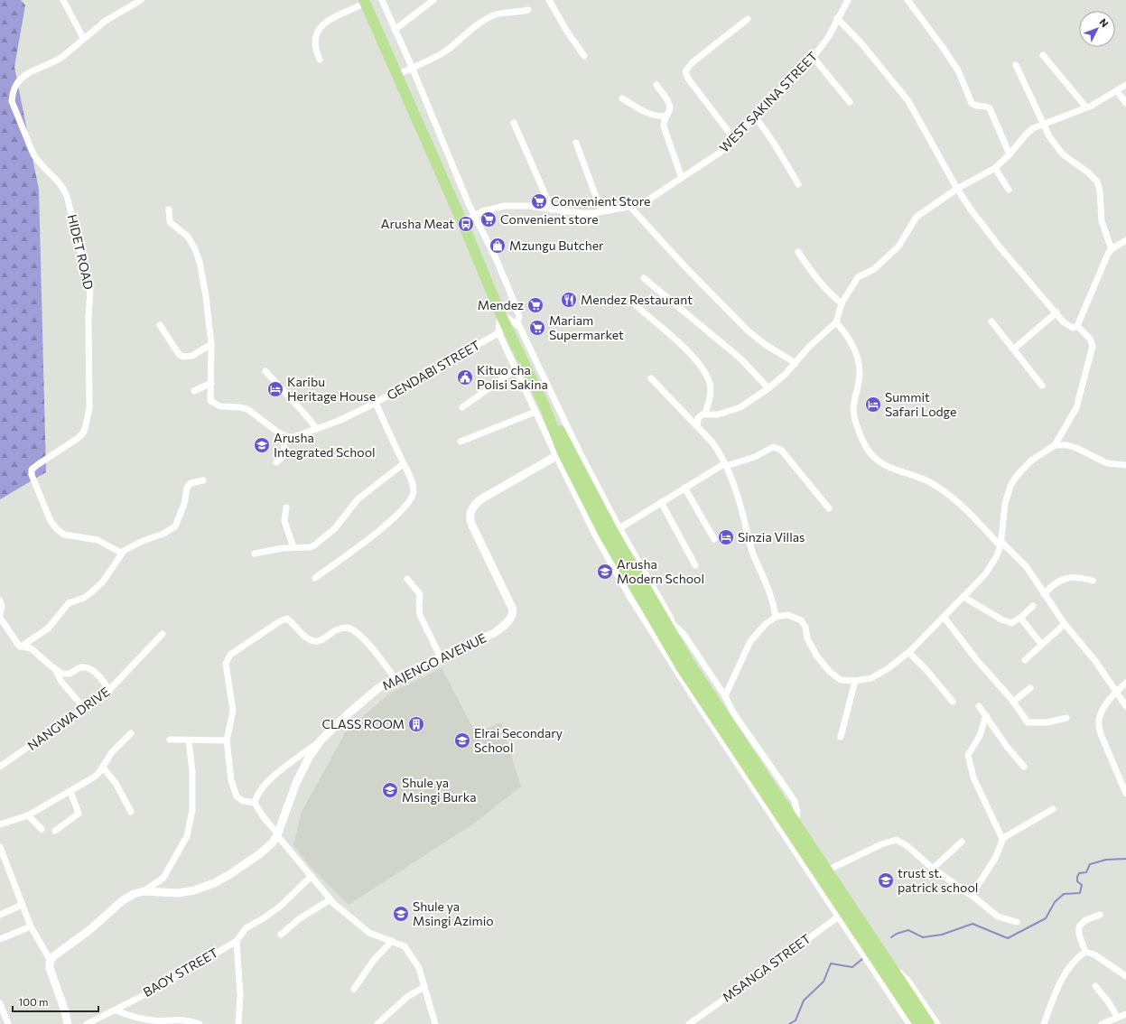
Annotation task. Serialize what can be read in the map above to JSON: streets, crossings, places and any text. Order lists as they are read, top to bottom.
{
  "streets": {
    "street": [
      "WEST SAKINA STREET",
      "HIDET ROAD",
      "GENDABI STREET",
      "MAJENGO AVENUE",
      "NANGWA DRIVE",
      "MSANGA STREET",
      "BAOY STREET"
    ]
  },
  "places": {
    "supermarket": [
      "Convenient Store",
      "Convenient store",
      "Mendez",
      "Mariam Supermarket"
    ],
    "bus stop": ["Arusha Meat"],
    "shop": ["Mzungu Butcher"],
    "restaurant": ["Mendez Restaurant"],
    "public building": ["Kituo cha Polisi Sakina"],
    "hotel": ["Karibu Heritage House", "Summit Safari Lodge", "Sinzia Villas"],
    "school or university": [
      "Arusha Integrated School",
      "Arusha Modern School",
      "Elrai Secondary School",
      "Shule ya Msingi Burka",
      "trust st. patrick school",
      "Shule ya Msingi Azimio"
    ],
    "building": ["CLASS ROOM"]
  },
  "scale_bar": "100 m",
  "north": "top right"
}
